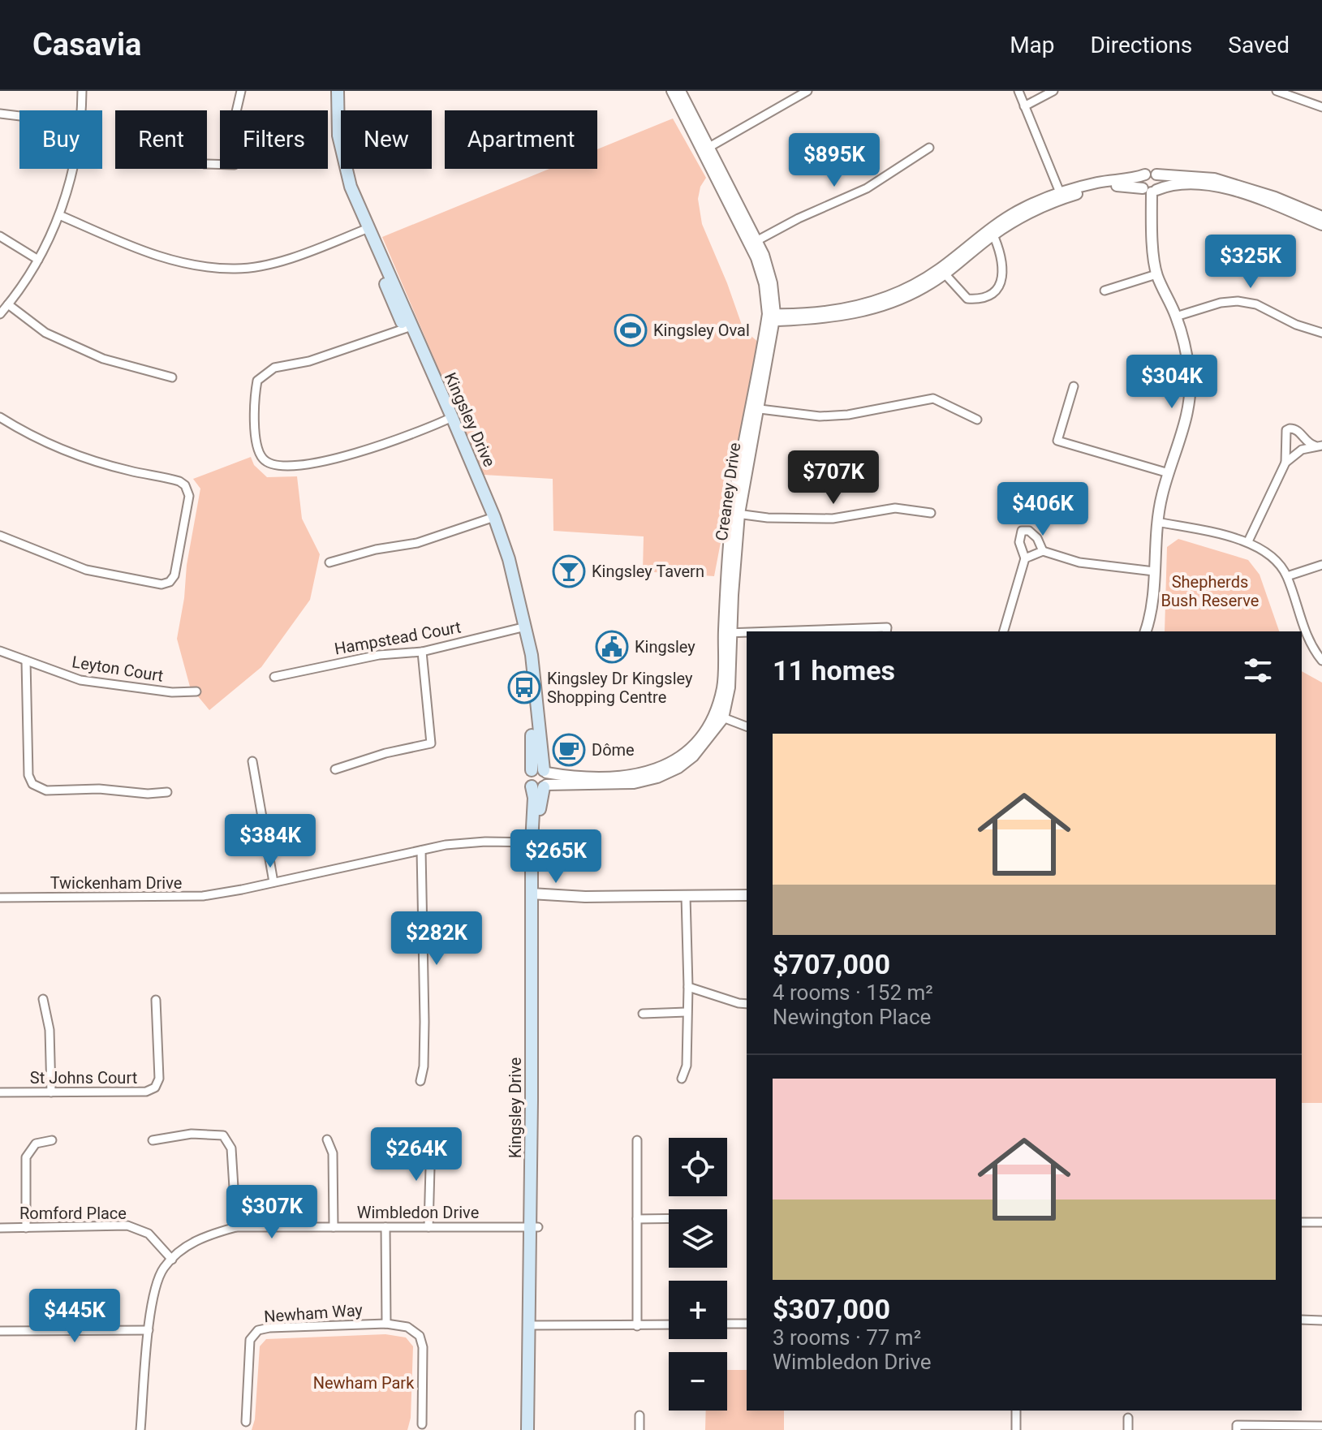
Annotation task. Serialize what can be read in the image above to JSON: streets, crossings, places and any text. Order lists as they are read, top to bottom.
{
  "streets": {
    "main road": ["Kingsley Drive"],
    "street": [
      "Creaney Drive",
      "Hampstead Court",
      "Leyton Court",
      "Twickenham Drive",
      "St Johns Court",
      "Wimbledon Drive",
      "Romford Place",
      "Newham Way"
    ]
  },
  "crossings": [
    ["Kingsley Drive", "Creaney Drive"],
    ["Kingsley Drive", "Hampstead Court"],
    ["Kingsley Drive", "Twickenham Drive"],
    ["Kingsley Drive", "Wimbledon Drive"],
    ["Wimbledon Drive", "Romford Place"],
    ["Wimbledon Drive", "Newham Way"]
  ],
  "parks": ["Shepherds Bush Reserve", "Newham Park"],
  "places": {
    "sports": ["Kingsley Oval"],
    "bar": ["Kingsley Tavern"],
    "public building": ["Kingsley"],
    "bus stop": ["Kingsley Dr Kingsley Shopping Centre"],
    "cafe": ["Dôme"]
  },
  "page": {
    "header": "Casavia",
    "nav": ["Map", "Directions", "Saved"],
    "chip": [
      "Buy",
      "Rent",
      "Filters",
      "New",
      "Apartment"
    ],
    "price": [
      "$895K",
      "$325K",
      "$304K",
      "$707K",
      "$406K",
      "$384K",
      "$265K",
      "$282K",
      "$264K",
      "$307K",
      "$445K"
    ],
    "heading": "11 homes",
    "list": [
      {
        "name": "$707,000",
        "note": "4 rooms · 152 m² · Newington Place"
      },
      {
        "name": "$307,000",
        "note": "3 rooms · 77 m² · Wimbledon Drive"
      }
    ],
    "map_buttons": ["+", "−"]
  }
}
